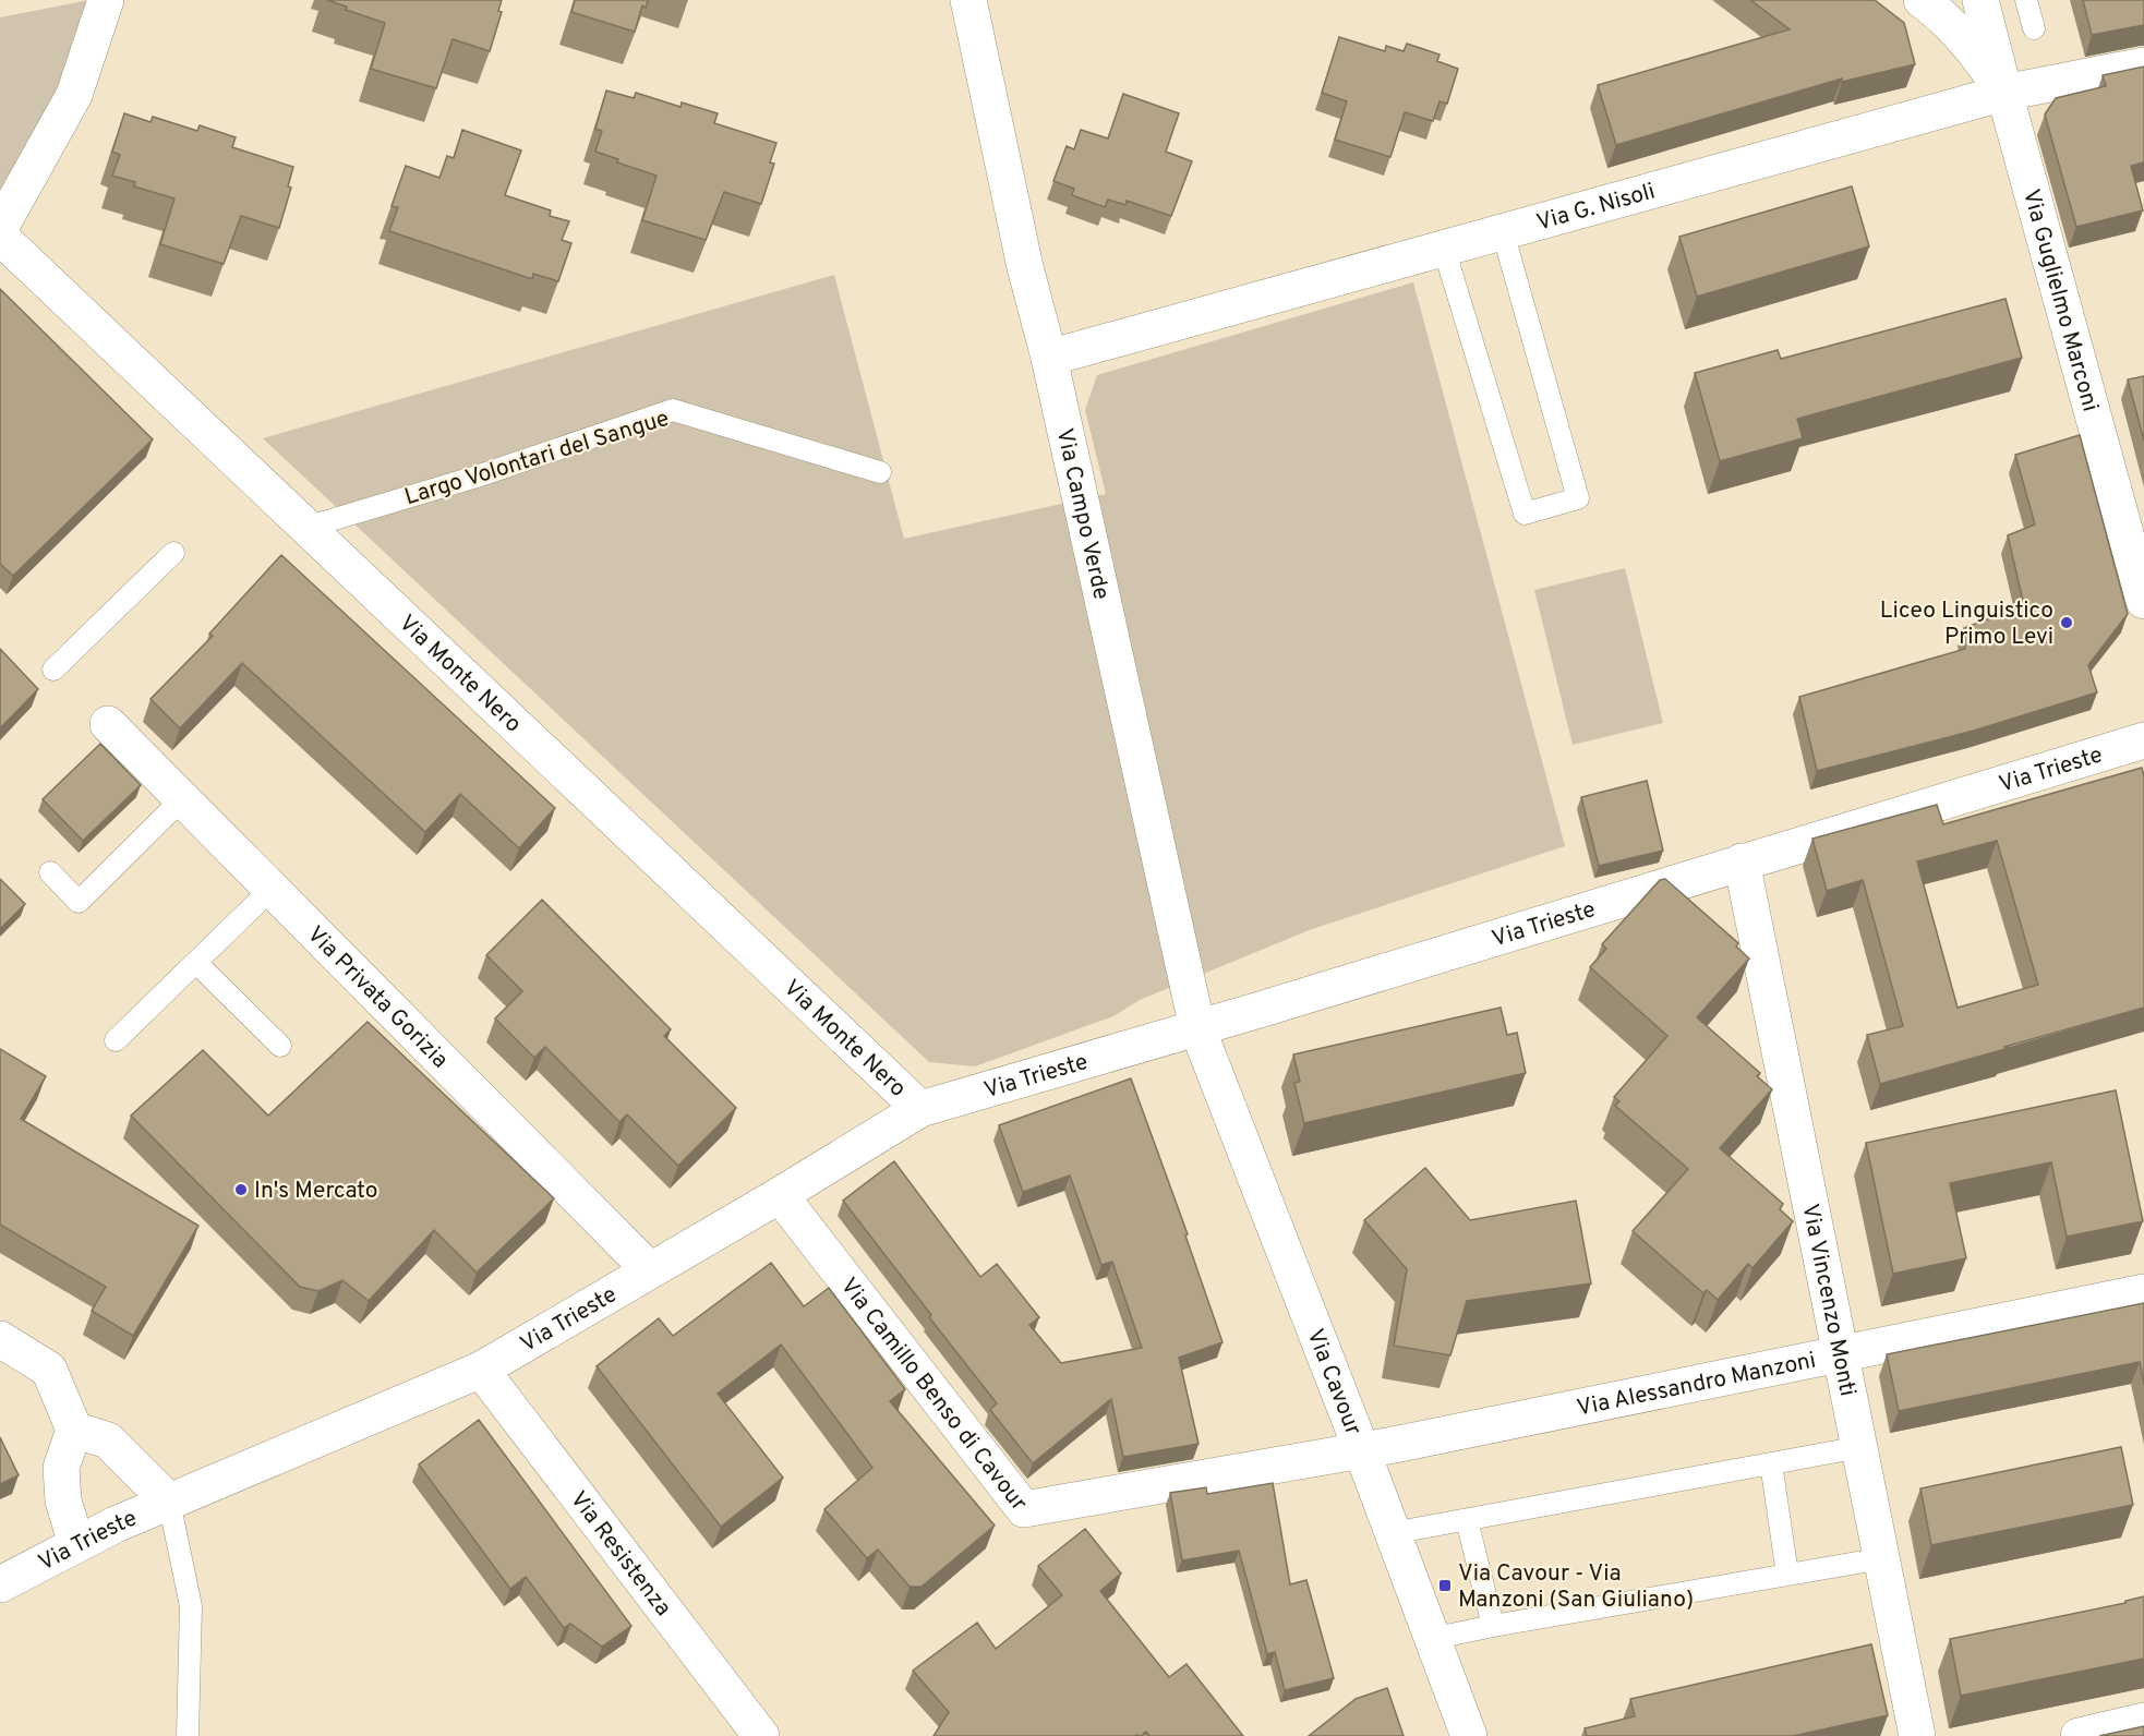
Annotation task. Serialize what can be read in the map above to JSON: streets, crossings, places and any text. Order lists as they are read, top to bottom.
{
  "streets": {
    "street": [
      "Via G. Nisoli",
      "Via Guglielmo Marconi",
      "Via Campo Verde",
      "Via Monte Nero",
      "Via Trieste",
      "Via Privata Gorizia",
      "Via Vincenzo Monti",
      "Via Cavour",
      "Via Alessandro Manzoni",
      "Via Camillo Benso di Cavour",
      "Via Resistenza"
    ],
    "lane": ["Largo Volontari del Sangue"]
  },
  "crossings": [
    ["Via G. Nisoli", "Via Guglielmo Marconi"],
    ["Via G. Nisoli", "Via Campo Verde"],
    ["Largo Volontari del Sangue", "Via Monte Nero"],
    ["Via Campo Verde", "Via Trieste"],
    ["Via Campo Verde", "Via Cavour"],
    ["Via Monte Nero", "Via Trieste"],
    ["Via Trieste", "Via Privata Gorizia"],
    ["Via Trieste", "Via Vincenzo Monti"],
    ["Via Trieste", "Via Cavour"],
    ["Via Trieste", "Via Camillo Benso di Cavour"],
    ["Via Trieste", "Via Resistenza"],
    ["Via Vincenzo Monti", "Via Alessandro Manzoni"],
    ["Via Cavour", "Via Alessandro Manzoni"],
    ["Via Cavour", "Via Camillo Benso di Cavour"],
    ["Via Alessandro Manzoni", "Via Camillo Benso di Cavour"]
  ],
  "places": {
    "other": ["Liceo Linguistico Primo Levi", "In's Mercato"],
    "transit": ["Via Cavour - Via Manzoni (San Giuliano)"]
  }
}
